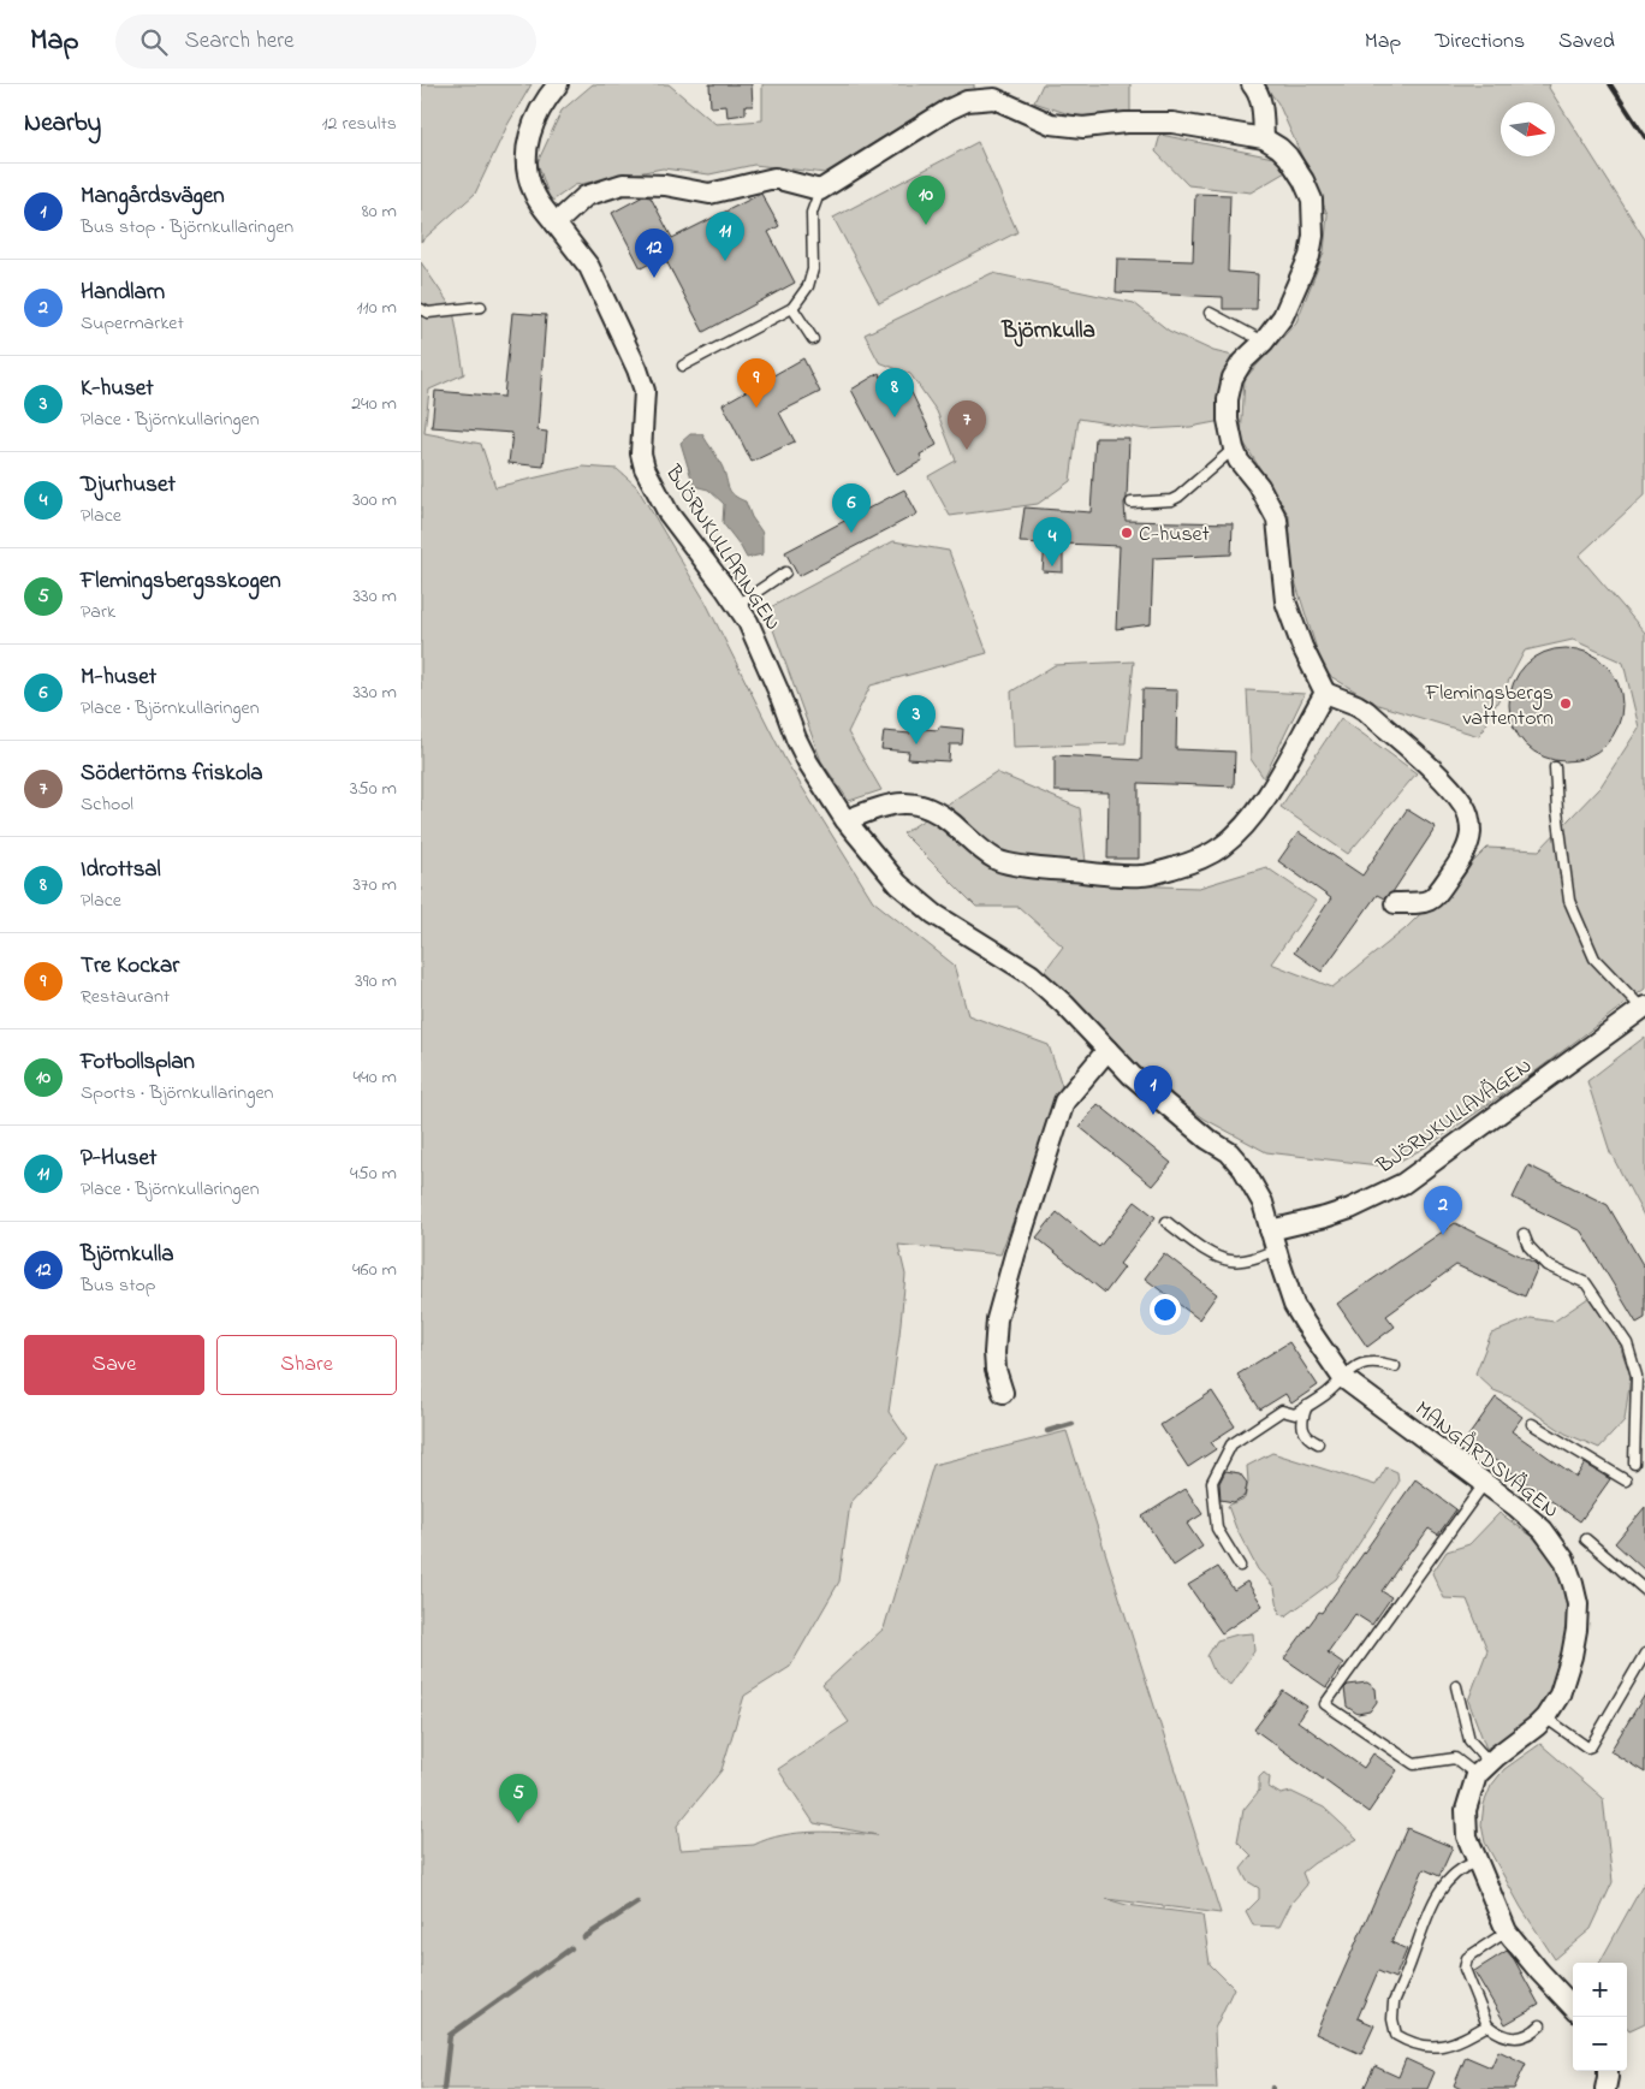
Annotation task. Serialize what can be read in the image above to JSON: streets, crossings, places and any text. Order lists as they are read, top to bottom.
{
  "streets": {
    "street": ["BJÖRNKULLARINGEN", "BJÖRNKULLAVÄGEN", "MANGÅRDSVÄGEN"]
  },
  "crossings": [
    ["BJÖRNKULLARINGEN", "BJÖRNKULLAVÄGEN"],
    ["BJÖRNKULLARINGEN", "MANGÅRDSVÄGEN"],
    ["BJÖRNKULLAVÄGEN", "MANGÅRDSVÄGEN"]
  ],
  "districts": ["Björnkulla"],
  "places": ["C-huset", "Flemingsbergs vattentorn"],
  "north": "right",
  "page": {
    "header": "Map",
    "search": "Search here",
    "nav": ["Map", "Directions", "Saved"],
    "heading": ["Nearby", "12 results"],
    "list": [
      {
        "mark": "1",
        "name": "Mangårdsvägen",
        "note": "Bus stop · Björnkullaringen",
        "value": "80 m"
      },
      {
        "mark": "2",
        "name": "Handlarn",
        "note": "Supermarket",
        "value": "110 m"
      },
      {
        "mark": "3",
        "name": "K-huset",
        "note": "Place · Björnkullaringen",
        "value": "240 m"
      },
      {
        "mark": "4",
        "name": "Djurhuset",
        "note": "Place",
        "value": "300 m"
      },
      {
        "mark": "5",
        "name": "Flemingsbergsskogen",
        "note": "Park",
        "value": "330 m"
      },
      {
        "mark": "6",
        "name": "M-huset",
        "note": "Place · Björnkullaringen",
        "value": "330 m"
      },
      {
        "mark": "7",
        "name": "Södertörns friskola",
        "note": "School",
        "value": "350 m"
      },
      {
        "mark": "8",
        "name": "Idrottsal",
        "note": "Place",
        "value": "370 m"
      },
      {
        "mark": "9",
        "name": "Tre Kockar",
        "note": "Restaurant",
        "value": "390 m"
      },
      {
        "mark": "10",
        "name": "Fotbollsplan",
        "note": "Sports · Björnkullaringen",
        "value": "440 m"
      },
      {
        "mark": "11",
        "name": "P-Huset",
        "note": "Place · Björnkullaringen",
        "value": "450 m"
      },
      {
        "mark": "12",
        "name": "Björnkulla",
        "note": "Bus stop",
        "value": "460 m"
      }
    ],
    "pins": [
      "10",
      "11",
      "12",
      "9",
      "8",
      "7",
      "6",
      "4",
      "3",
      "1",
      "2",
      "5"
    ],
    "buttons": ["Save", "Share"],
    "map_buttons": ["+", "−"]
  }
}
